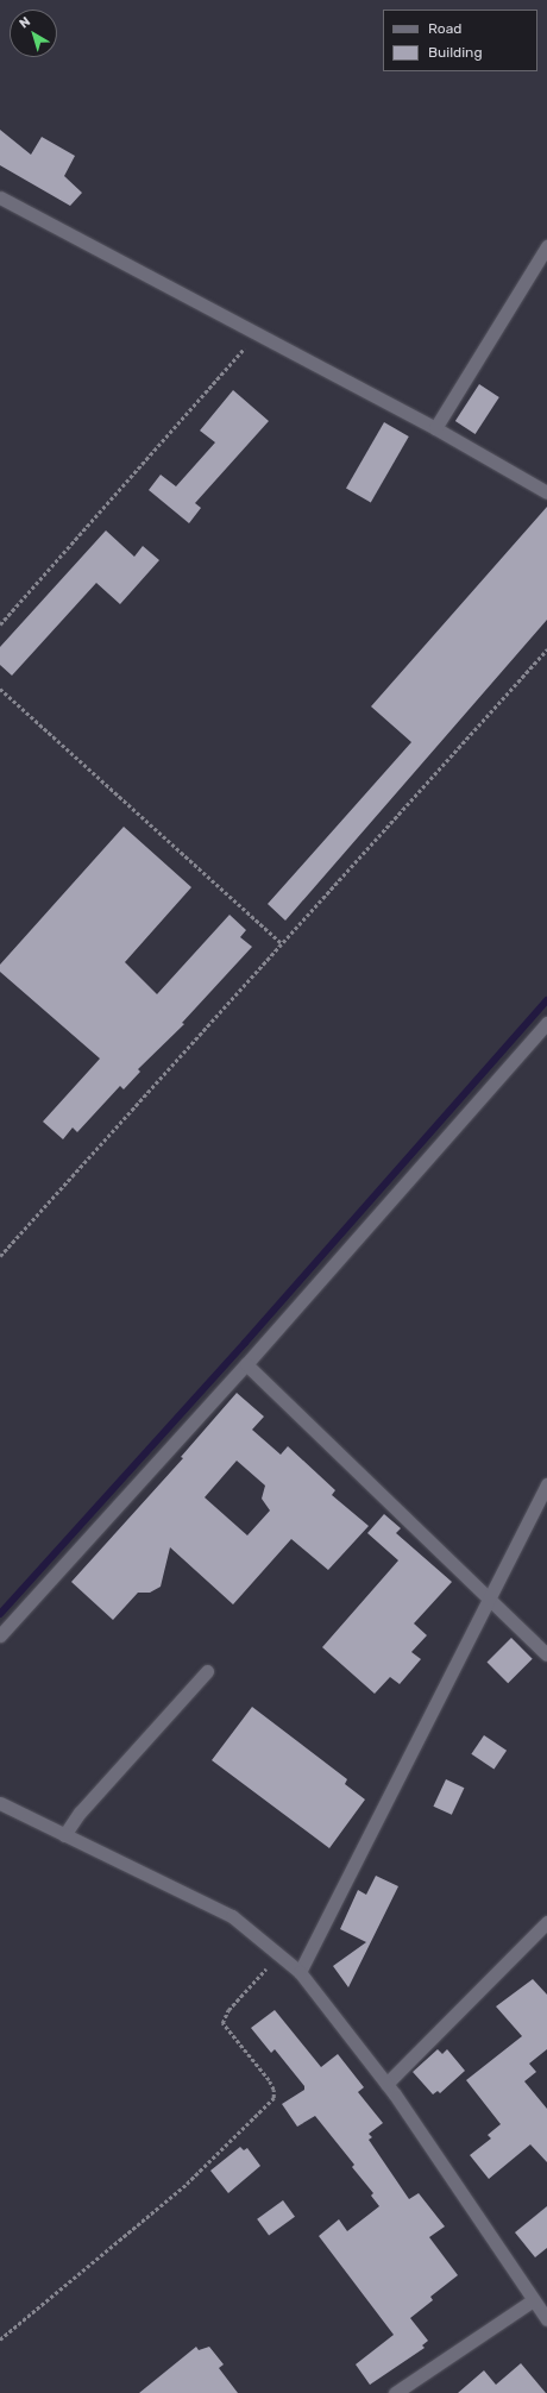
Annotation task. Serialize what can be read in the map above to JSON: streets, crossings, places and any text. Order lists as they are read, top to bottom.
{
  "legend": ["Road", "Building"],
  "north": "top left"
}
